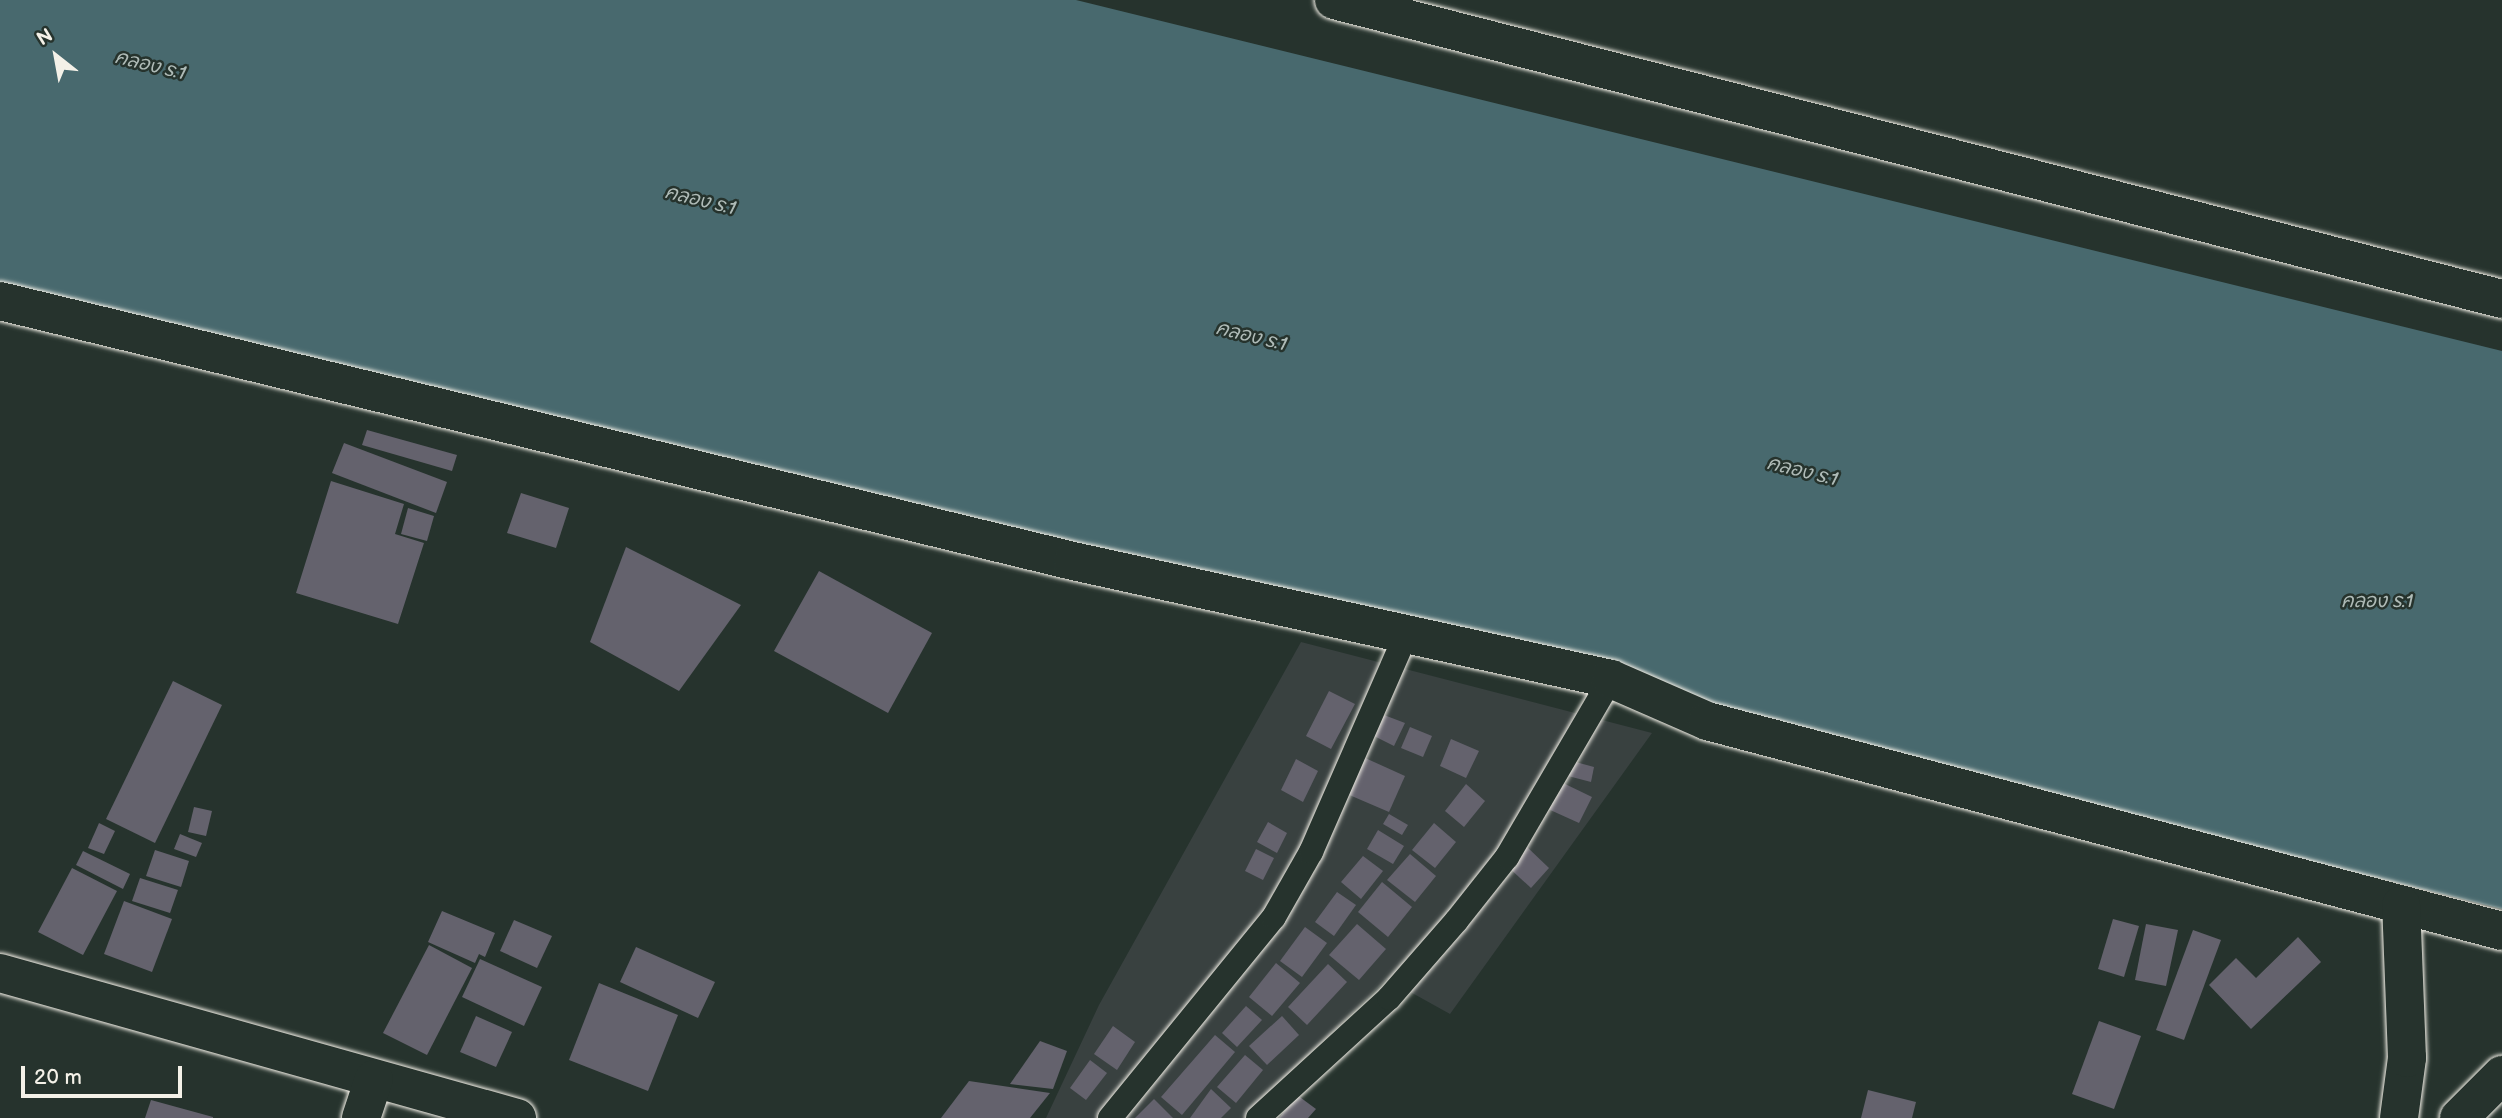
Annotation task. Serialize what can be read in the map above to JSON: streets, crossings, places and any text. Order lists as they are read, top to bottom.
{
  "water": ["คลอง ร.1"],
  "scale_bar": "20 m",
  "north": "top left"
}
